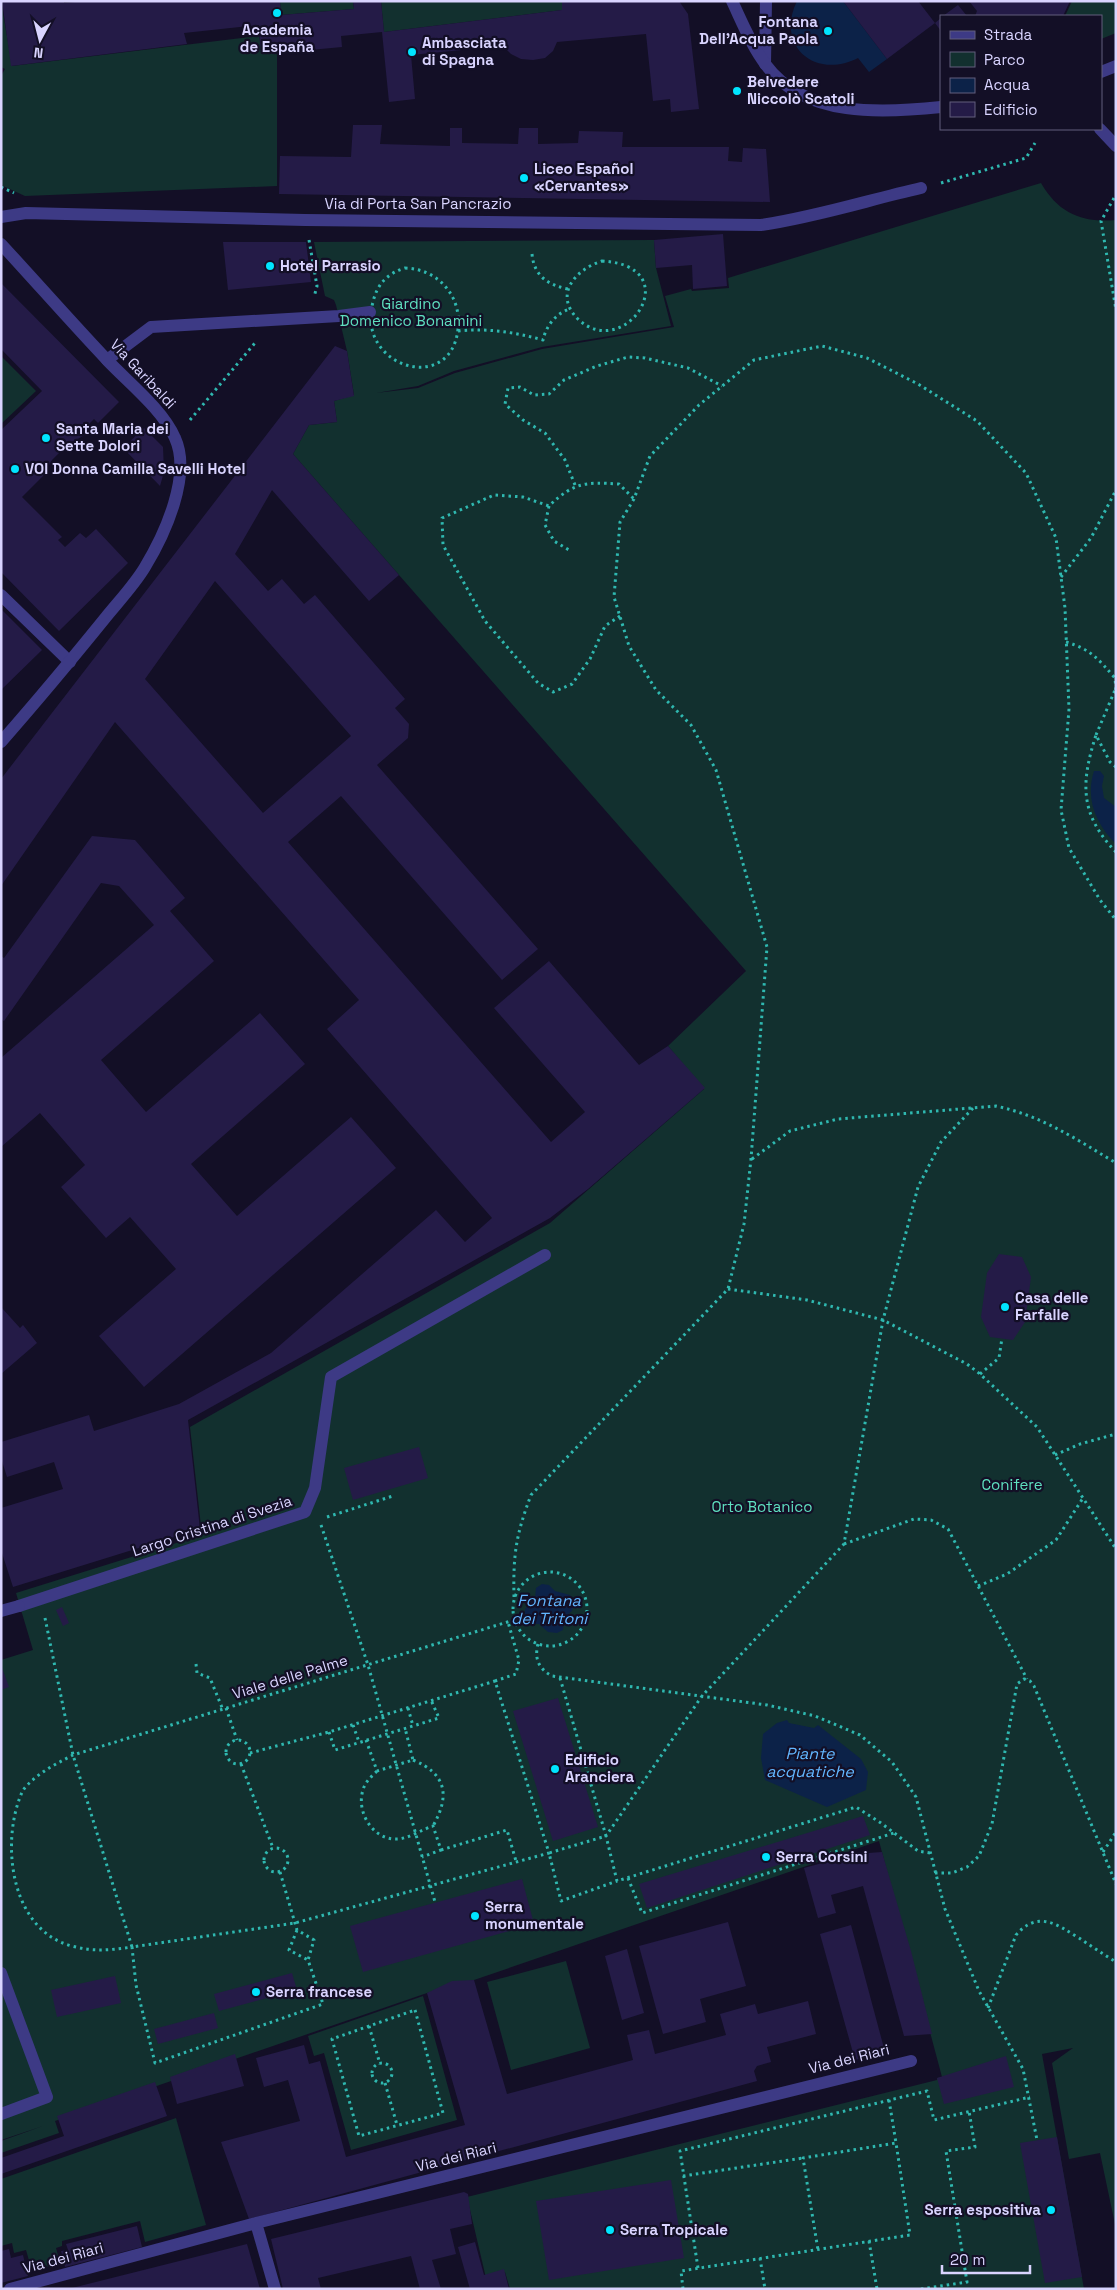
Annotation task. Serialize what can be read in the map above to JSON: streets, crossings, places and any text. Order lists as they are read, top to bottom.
{
  "streets": {
    "street": [
      "Via di Porta San Pancrazio",
      "Via Garibaldi",
      "Largo Cristina di Svezia",
      "Via dei Riari"
    ],
    "path": ["Viale delle Palme"]
  },
  "water": ["Fontana dei Tritoni", "Piante acquatiche"],
  "parks": ["Giardino Domenico Bonamini", "Conifere", "Orto Botanico"],
  "places": [
    "Academia de España",
    "Fontana Dell'Acqua Paola",
    "Ambasciata di Spagna",
    "Belvedere Niccolò Scatoli",
    "Liceo Español «Cervantes»",
    "Hotel Parrasio",
    "Santa Maria dei Sette Dolori",
    "VOI Donna Camilla Savelli Hotel",
    "Casa delle Farfalle",
    "Edificio Aranciera",
    "Serra Corsini",
    "Serra monumentale",
    "Serra francese",
    "Serra espositiva",
    "Serra Tropicale"
  ],
  "legend": [
    "Strada",
    "Parco",
    "Acqua",
    "Edificio"
  ],
  "scale_bar": "20 m",
  "north": "bottom"
}
